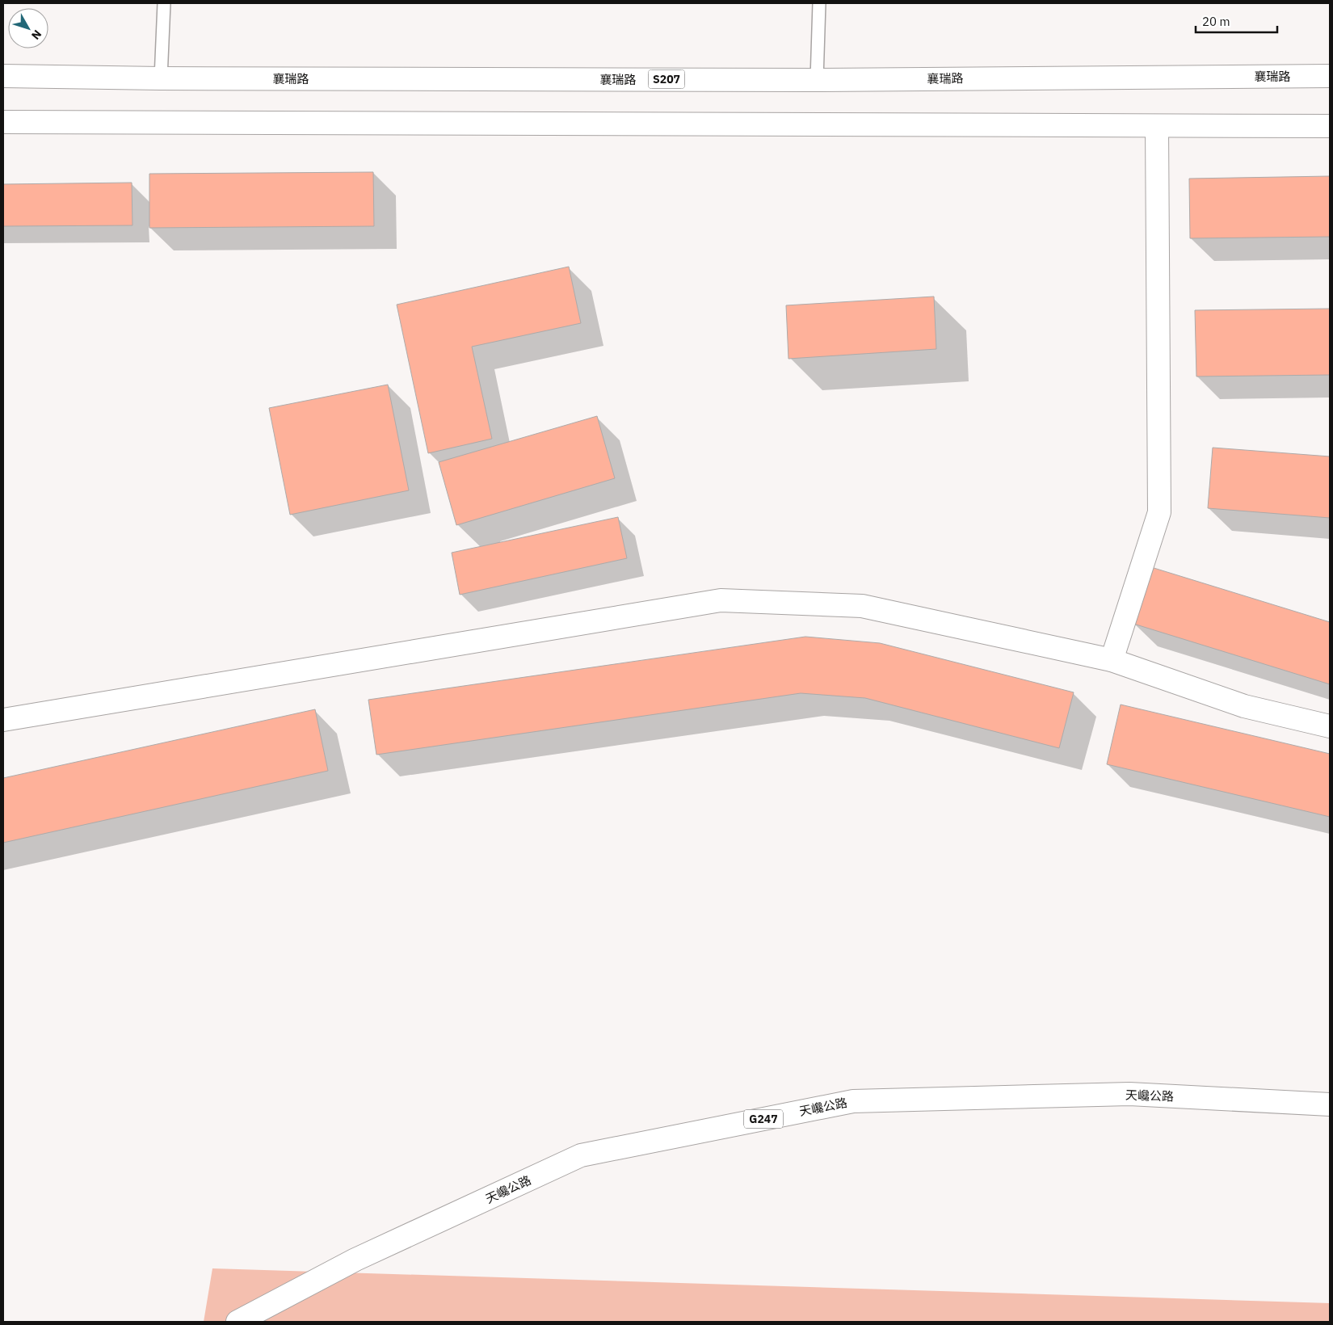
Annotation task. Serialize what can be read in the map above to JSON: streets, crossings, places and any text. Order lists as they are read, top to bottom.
{
  "streets": {
    "main road": [
      "襄瑞路",
      "S207",
      "天巉公路",
      "G247"
    ]
  },
  "scale_bar": "20 m",
  "north": "bottom right"
}
